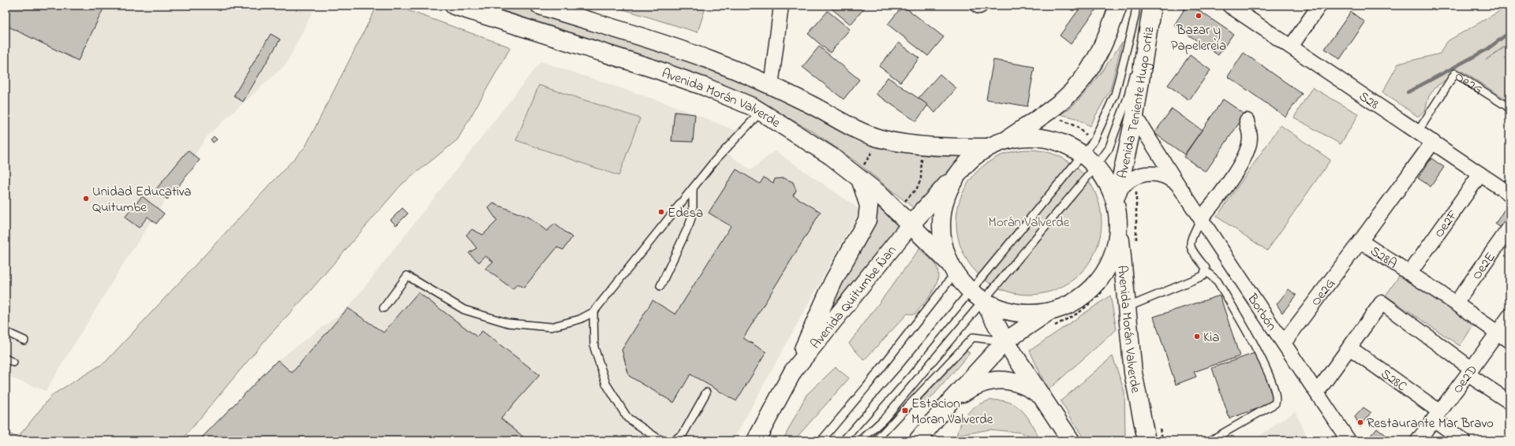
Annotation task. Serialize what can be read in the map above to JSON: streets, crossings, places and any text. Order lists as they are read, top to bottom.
{
  "streets": {
    "main road": ["Avenida Morán Valverde", "Avenida Teniente Hugo Ortiz", "Avenida Quitumbe Ñan"],
    "street": [
      "Oe2G",
      "S28",
      "Oe2F",
      "S28A",
      "Oe2E",
      "Borbón",
      "Oe2D",
      "S28C"
    ]
  },
  "crossings": [
    ["Oe2G", "S28"],
    ["Oe2G", "S28A"],
    ["Oe2G", "Borbón"],
    ["Avenida Morán Valverde", "Avenida Quitumbe Ñan"],
    ["S28", "Oe2F"],
    ["S28", "S28A"],
    ["Avenida Teniente Hugo Ortiz", "Borbón"],
    ["Oe2F", "S28A"],
    ["S28A", "Oe2E"],
    ["S28A", "Oe2D"],
    ["Oe2D", "S28C"]
  ],
  "parks": ["Morán Valverde"],
  "places": {
    "other": [
      "Bazar y Papelereia",
      "Unidad Educativa Quitumbe",
      "Edesa",
      "Kia",
      "Restaurante Mar Bravo"
    ],
    "transit": ["Estacion Moran Valverde"]
  }
}
